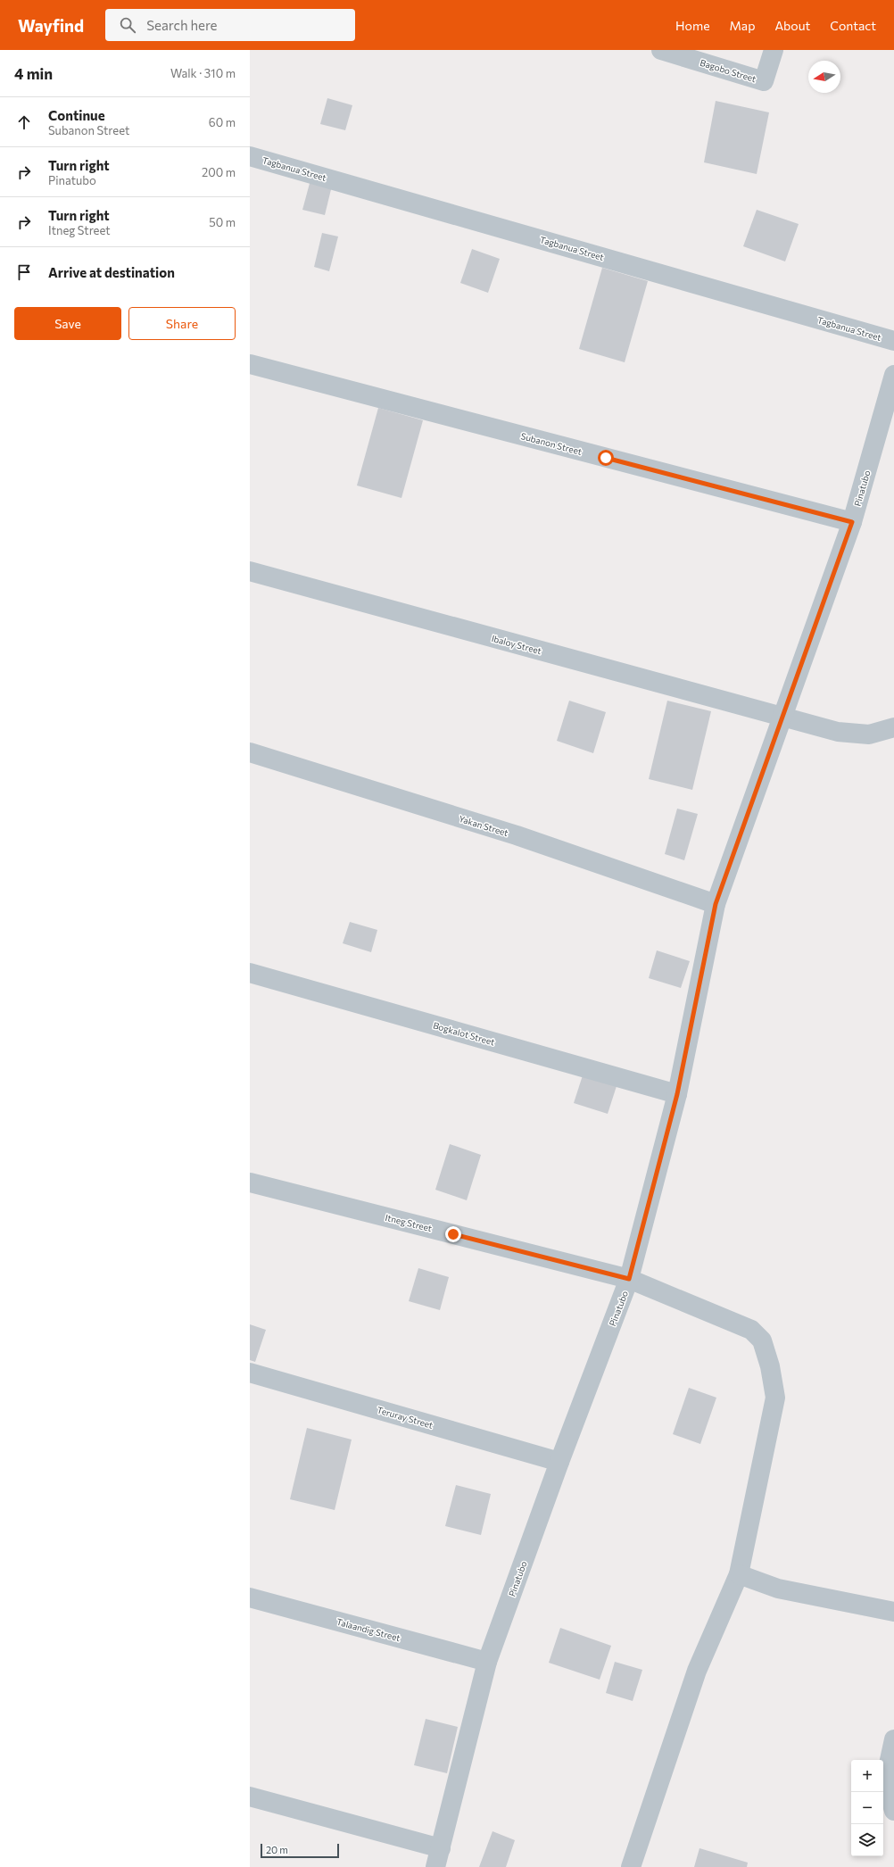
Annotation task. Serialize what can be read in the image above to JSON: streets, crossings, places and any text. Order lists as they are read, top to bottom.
{
  "streets": {
    "street": [
      "Bagobo Street",
      "Tagbanua Street",
      "Subanon Street",
      "Pinatubo",
      "Ibaloy Street",
      "Yakan Street",
      "Bogkalot Street",
      "Itneg Street",
      "Teruray Street",
      "Talaandig Street"
    ]
  },
  "crossings": [
    ["Subanon Street", "Pinatubo"],
    ["Pinatubo", "Ibaloy Street"],
    ["Pinatubo", "Yakan Street"],
    ["Pinatubo", "Bogkalot Street"],
    ["Pinatubo", "Itneg Street"],
    ["Pinatubo", "Teruray Street"],
    ["Pinatubo", "Talaandig Street"]
  ],
  "scale_bar": "20 m",
  "north": "left",
  "page": {
    "header": "Wayfind",
    "search": "Search here",
    "nav": [
      "Home",
      "Map",
      "About",
      "Contact"
    ],
    "heading": ["4 min", "Walk · 310 m"],
    "list": [
      ["Continue", "Subanon Street", "60 m"],
      ["Turn right", "Pinatubo", "200 m"],
      ["Turn right", "Itneg Street", "50 m"],
      "Arrive at destination"
    ],
    "buttons": ["Save", "Share"],
    "map_buttons": ["+", "−"],
    "scale": "20 m"
  }
}
